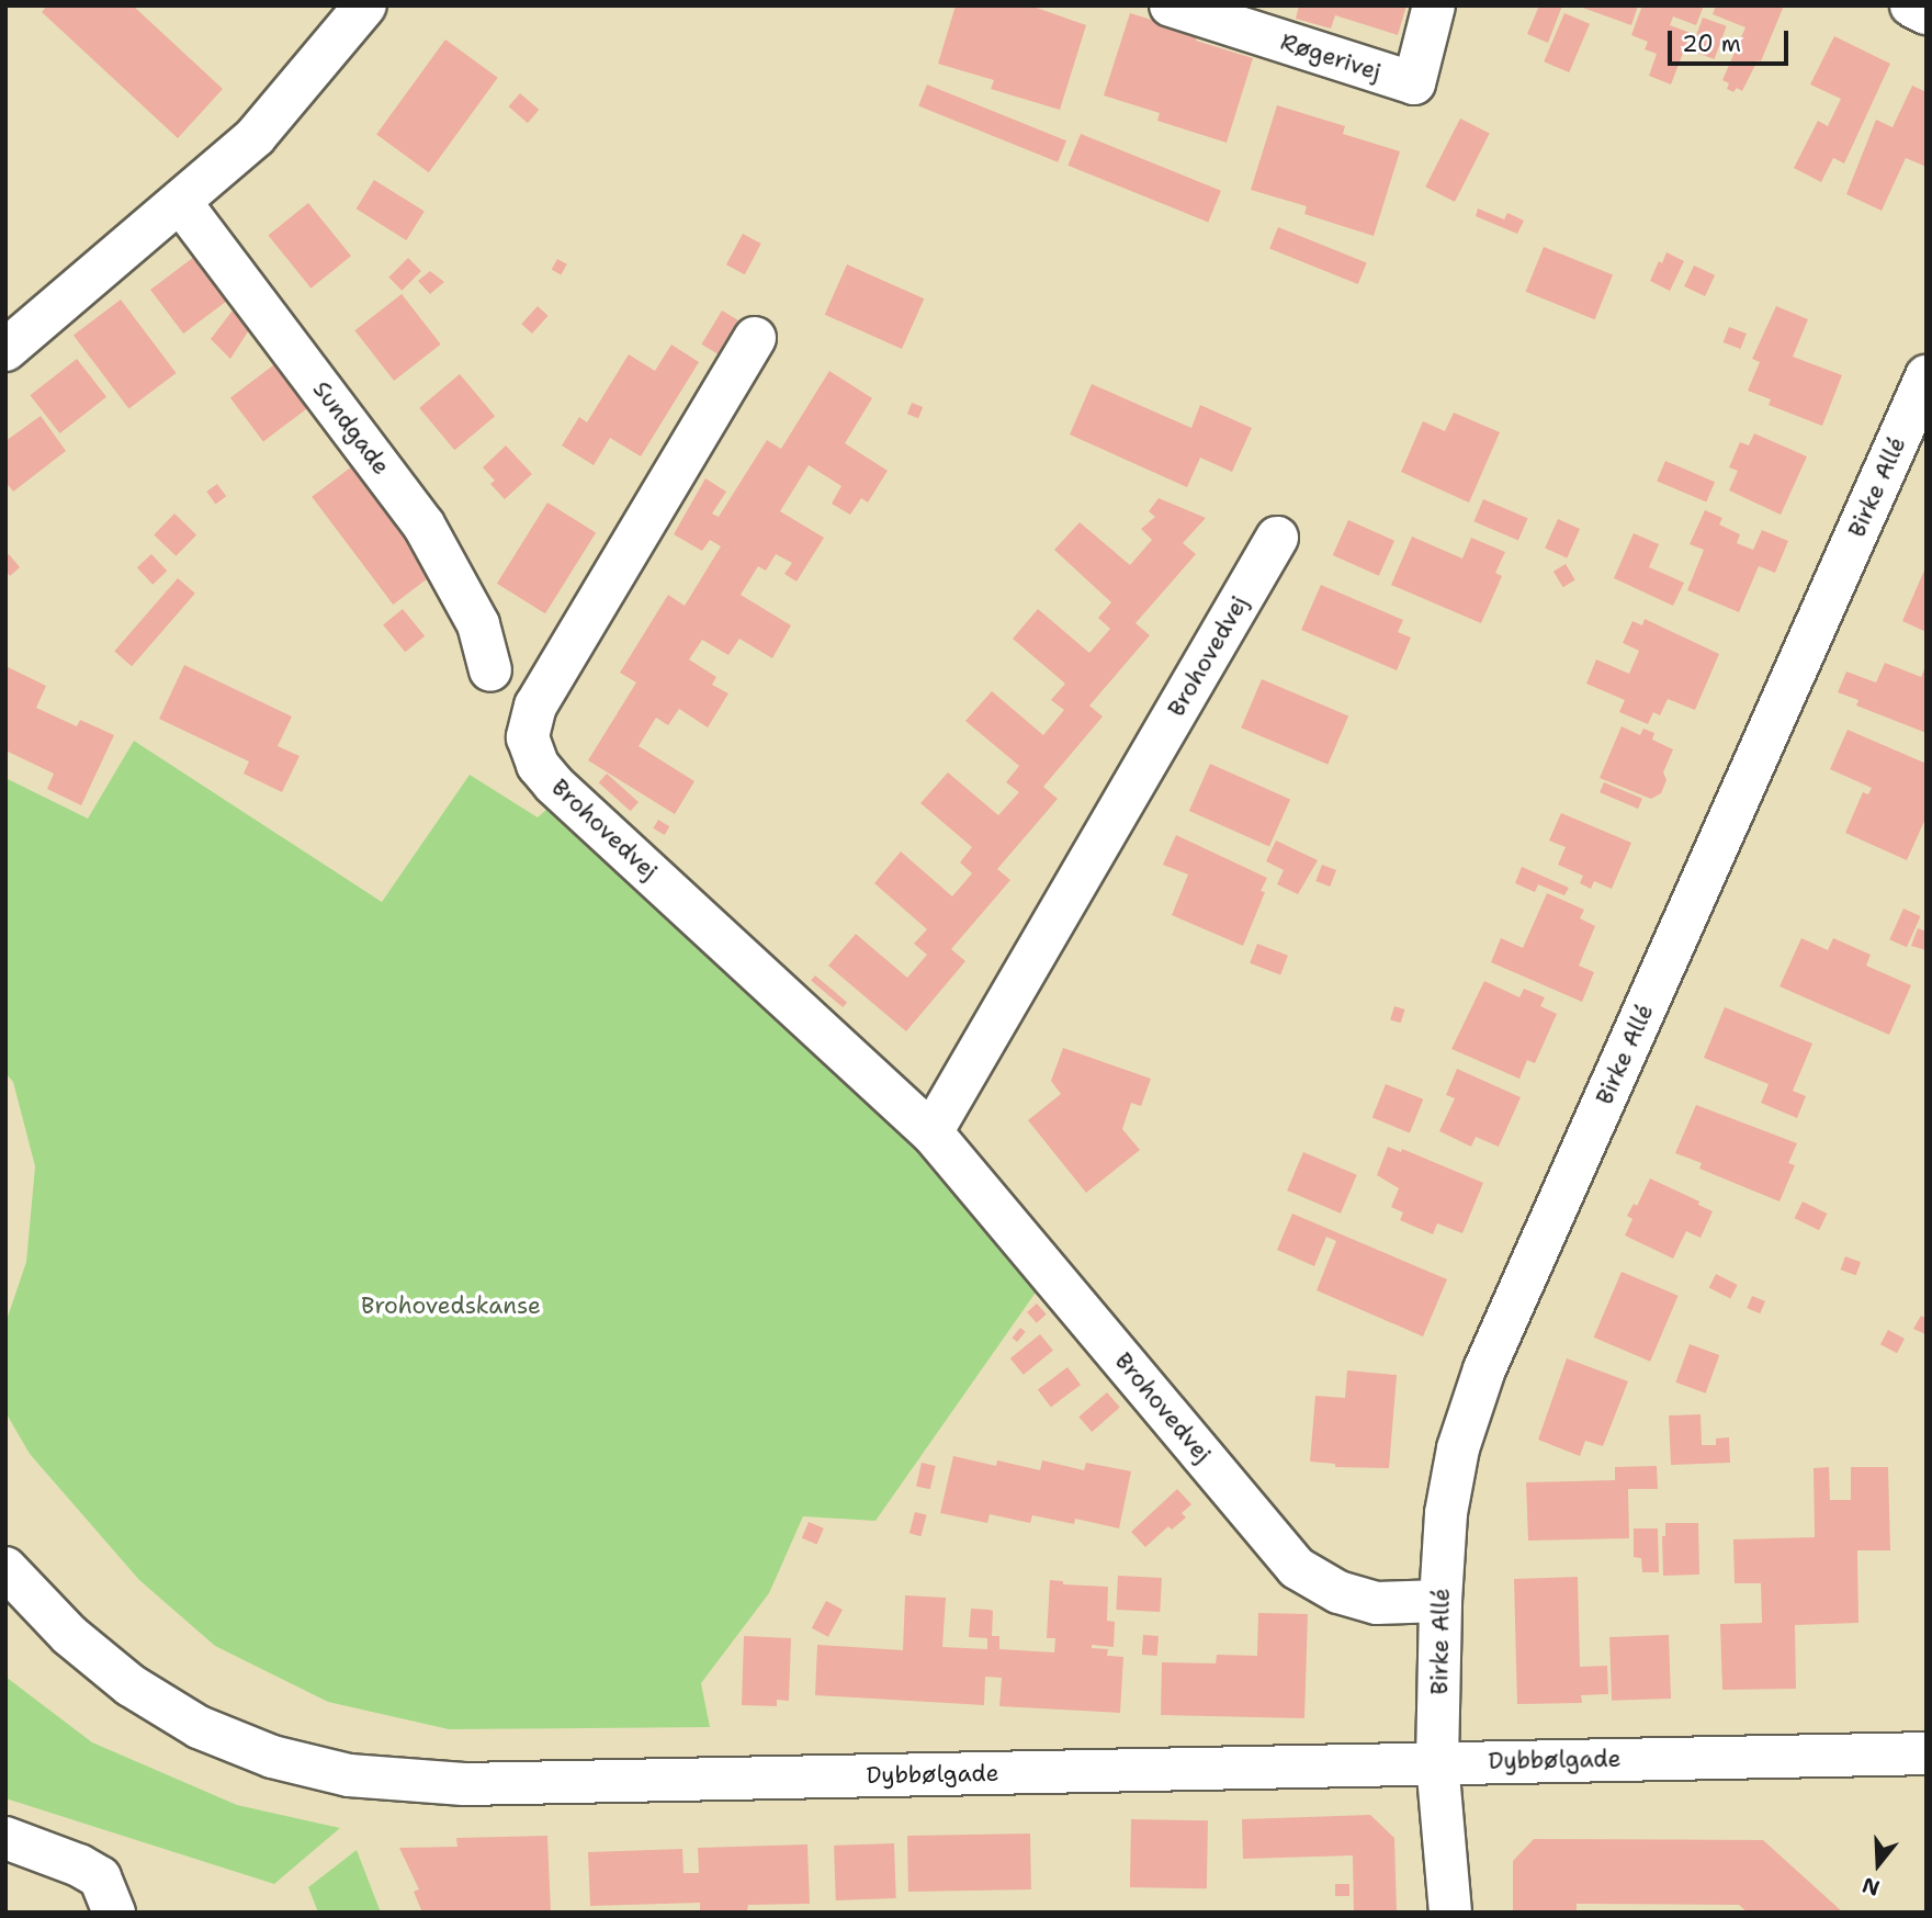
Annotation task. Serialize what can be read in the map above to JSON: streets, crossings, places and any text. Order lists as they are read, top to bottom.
{
  "streets": {
    "street": [
      "Røgerivej",
      "Sundgade",
      "Birke Allé",
      "Brohovedvej",
      "Dybbølgade"
    ]
  },
  "crossings": [
    ["Birke Allé", "Brohovedvej"],
    ["Birke Allé", "Dybbølgade"]
  ],
  "parks": ["Brohovedskanse"],
  "scale_bar": "20 m",
  "north": "bottom"
}
